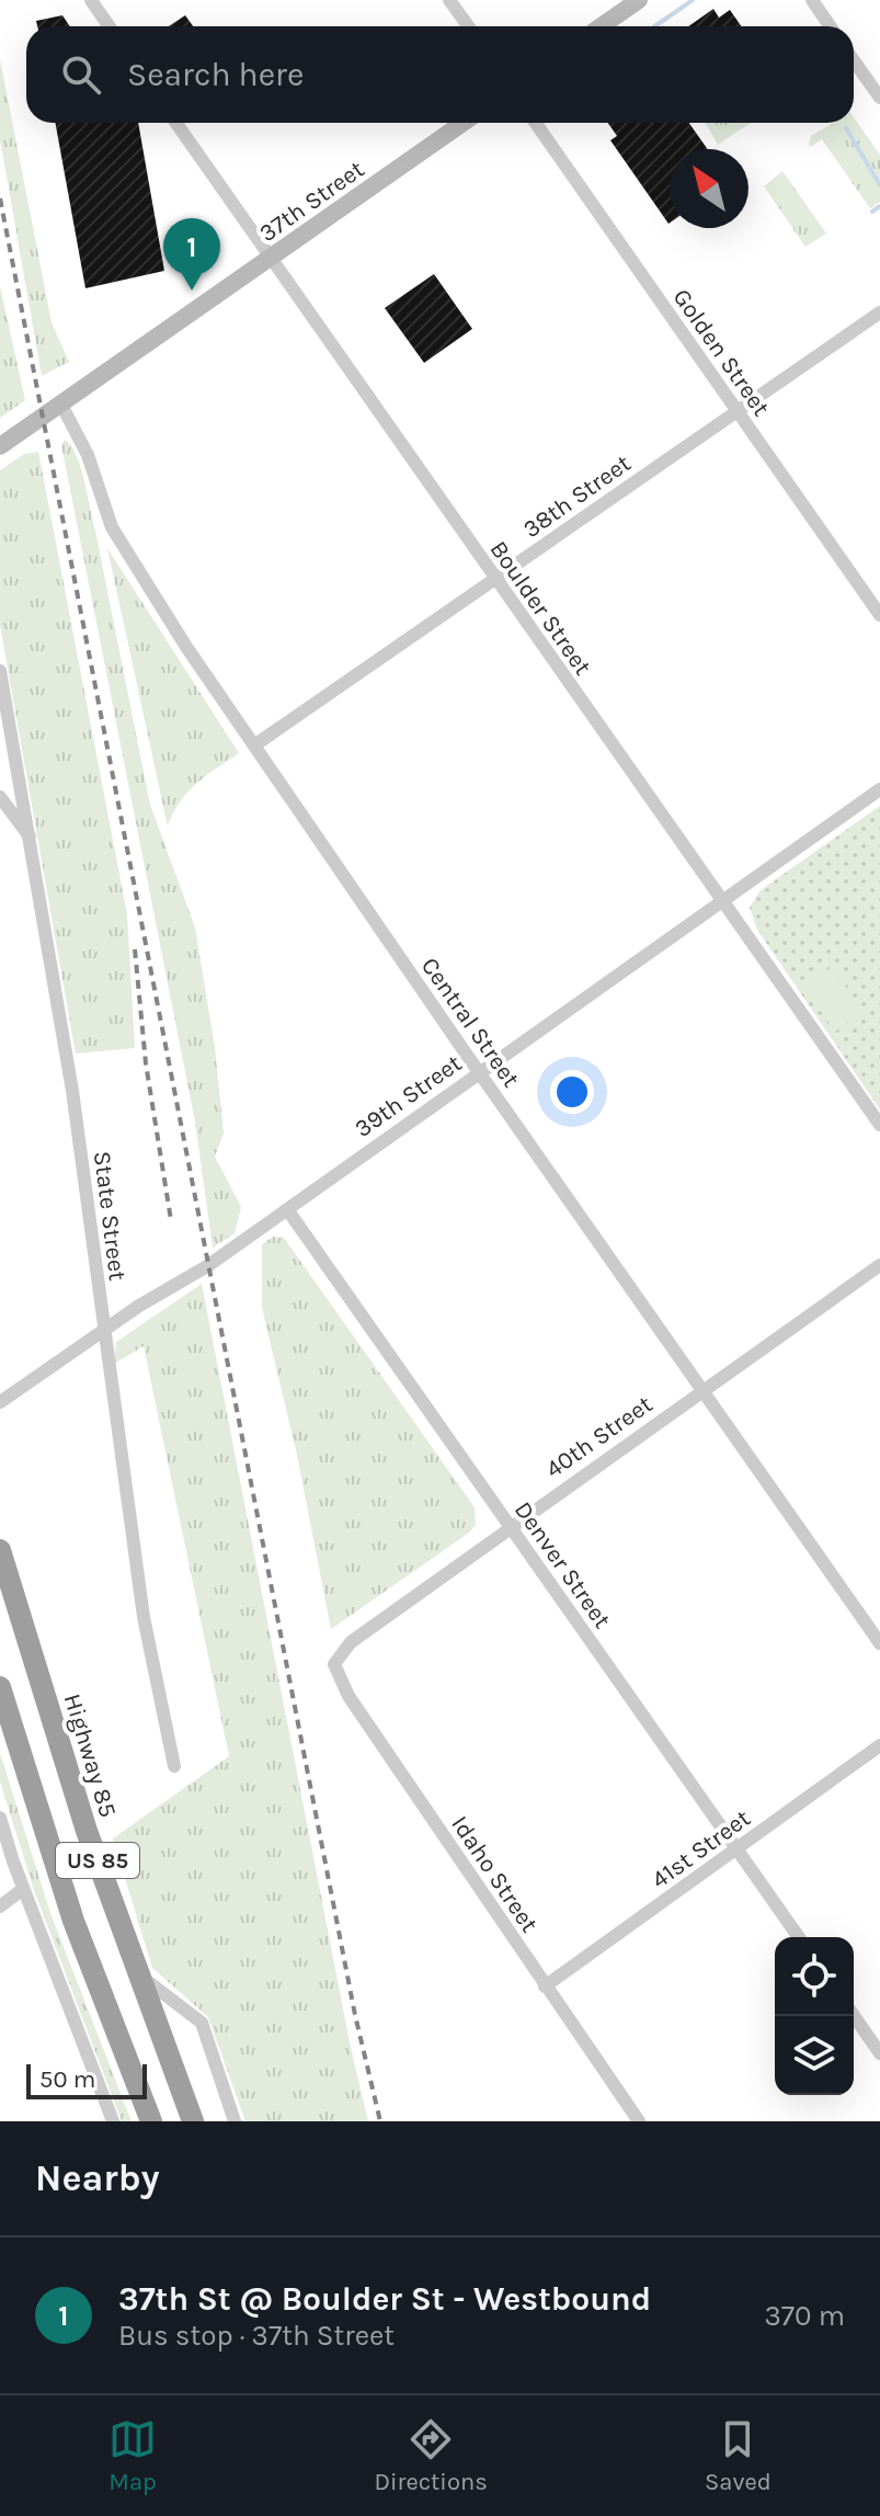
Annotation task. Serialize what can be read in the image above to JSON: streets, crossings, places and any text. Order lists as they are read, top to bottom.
{
  "streets": {
    "highway": ["Highway 85", "US 85"],
    "main road": ["37th Street"],
    "street": [
      "Golden Street",
      "38th Street",
      "Boulder Street",
      "Central Street",
      "39th Street",
      "State Street",
      "40th Street",
      "Denver Street",
      "41st Street",
      "Idaho Street"
    ]
  },
  "crossings": [
    ["37th Street", "Boulder Street"],
    ["37th Street", "Central Street"],
    ["Golden Street", "38th Street"],
    ["38th Street", "Boulder Street"],
    ["38th Street", "Central Street"],
    ["Boulder Street", "39th Street"],
    ["Central Street", "39th Street"],
    ["Central Street", "40th Street"],
    ["39th Street", "State Street"],
    ["39th Street", "Denver Street"],
    ["40th Street", "Denver Street"],
    ["40th Street", "Idaho Street"],
    ["Denver Street", "41st Street"],
    ["41st Street", "Idaho Street"]
  ],
  "scale_bar": "50 m",
  "north": "top left",
  "page": {
    "search": "Search here",
    "pins": "1",
    "scale": "50 m",
    "heading": "Nearby",
    "list": [
      {
        "mark": "1",
        "name": "37th St @ Boulder St - Westbound",
        "note": "Bus stop · 37th Street",
        "value": "370 m"
      }
    ],
    "nav": ["Map", "Directions", "Saved"]
  }
}
